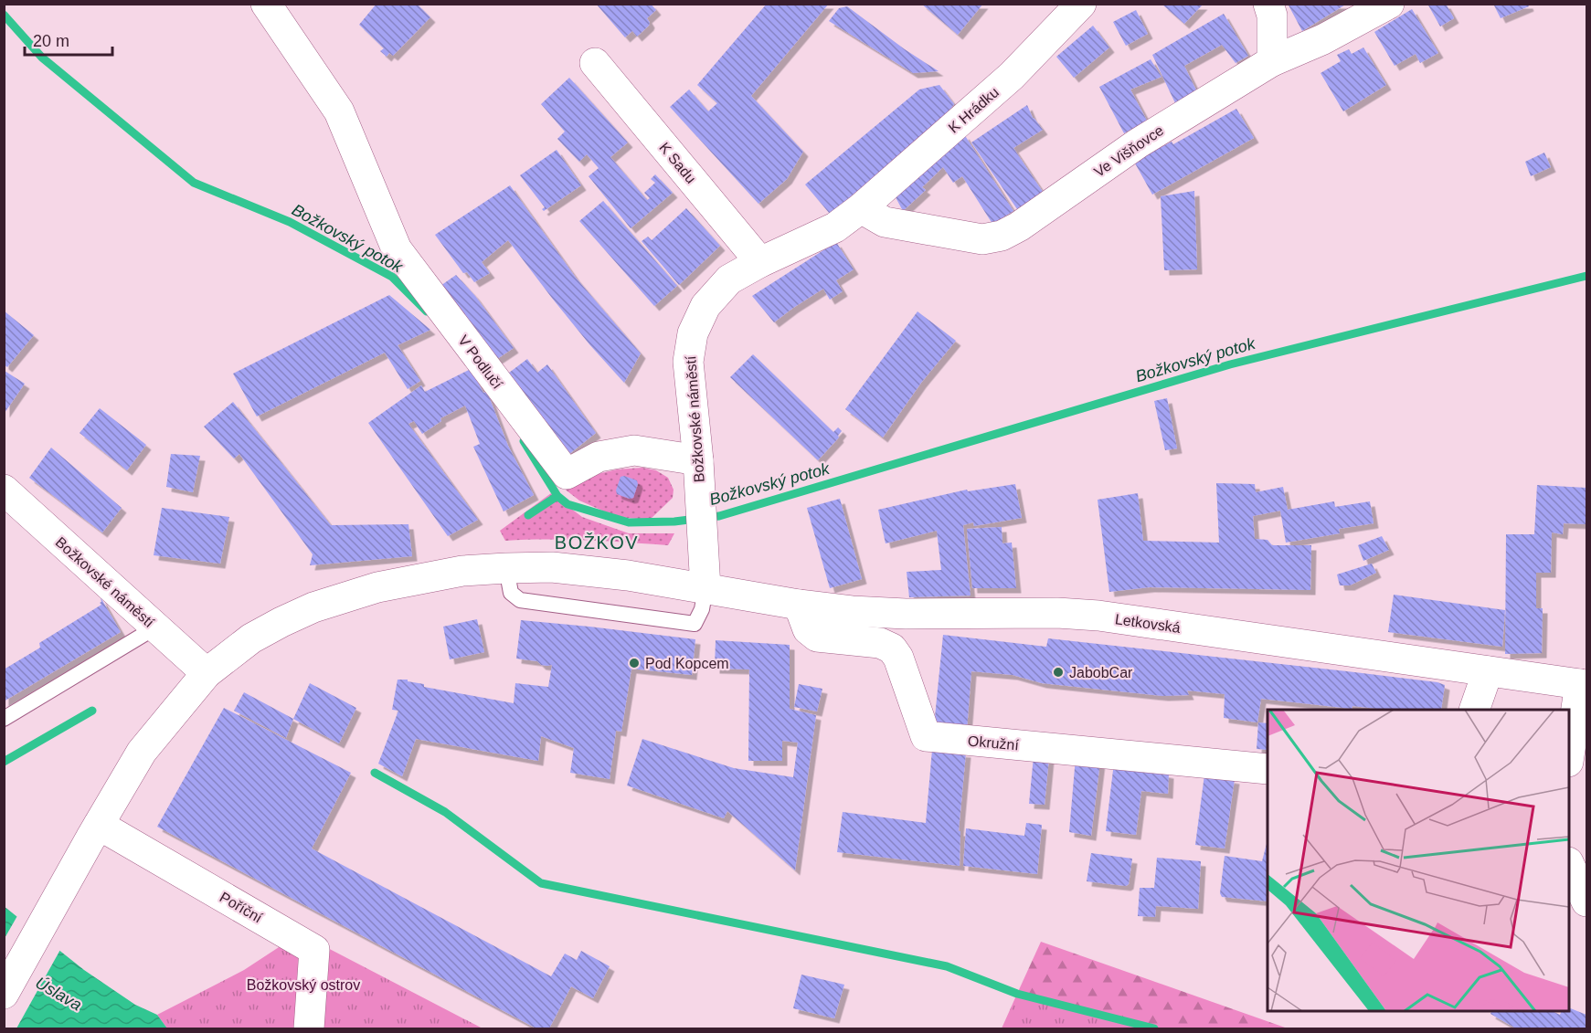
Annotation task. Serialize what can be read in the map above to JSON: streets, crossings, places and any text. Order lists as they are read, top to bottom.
{
  "streets": {
    "street": [
      "K Hrádku",
      "Ve Višňovce",
      "K Sadu",
      "V Podlučí",
      "Božkovské náměstí",
      "Letkovská",
      "Okružní",
      "Poříční"
    ]
  },
  "crossings": [
    ["K Hrádku", "Ve Višňovce"],
    ["K Hrádku", "Božkovské náměstí"],
    ["Ve Višňovce", "Božkovské náměstí"],
    ["K Sadu", "Božkovské náměstí"],
    ["V Podlučí", "Božkovské náměstí"],
    ["Božkovské náměstí", "Letkovská"],
    ["Letkovská", "Okružní"],
    ["Letkovská", "Poříční"]
  ],
  "districts": ["BOŽKOV"],
  "water": ["Božkovský potok", "Úslava"],
  "parks": ["Božkovský ostrov"],
  "places": ["Pod Kopcem", "JabobCar"],
  "scale_bar": "20 m"
}
